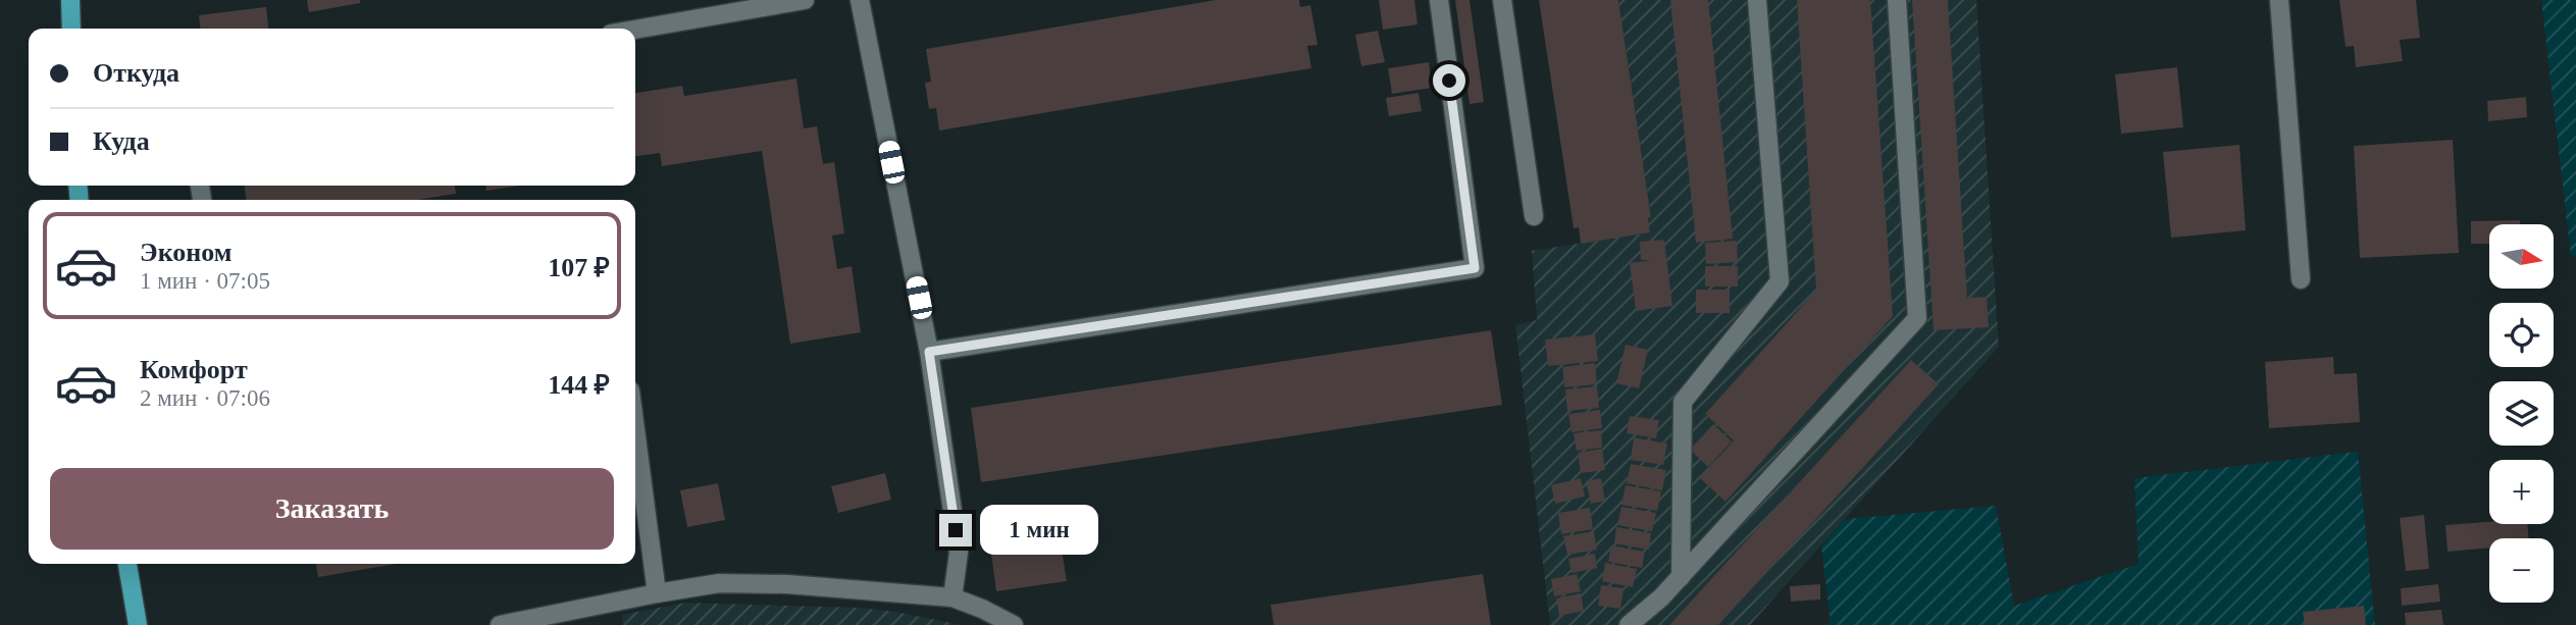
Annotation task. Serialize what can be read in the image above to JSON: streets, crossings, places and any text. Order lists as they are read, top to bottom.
{
  "north": "right",
  "page": {
    "banner": ["Откуда", "Куда"],
    "list": [
      {
        "name": "Эконом",
        "note": "1 мин · 07:05",
        "value": "107 ₽"
      },
      {
        "name": "Комфорт",
        "note": "2 мин · 07:06",
        "value": "144 ₽"
      }
    ],
    "map_buttons": ["+", "−"],
    "buttons": "Заказать",
    "bubble": "1 мин"
  }
}
